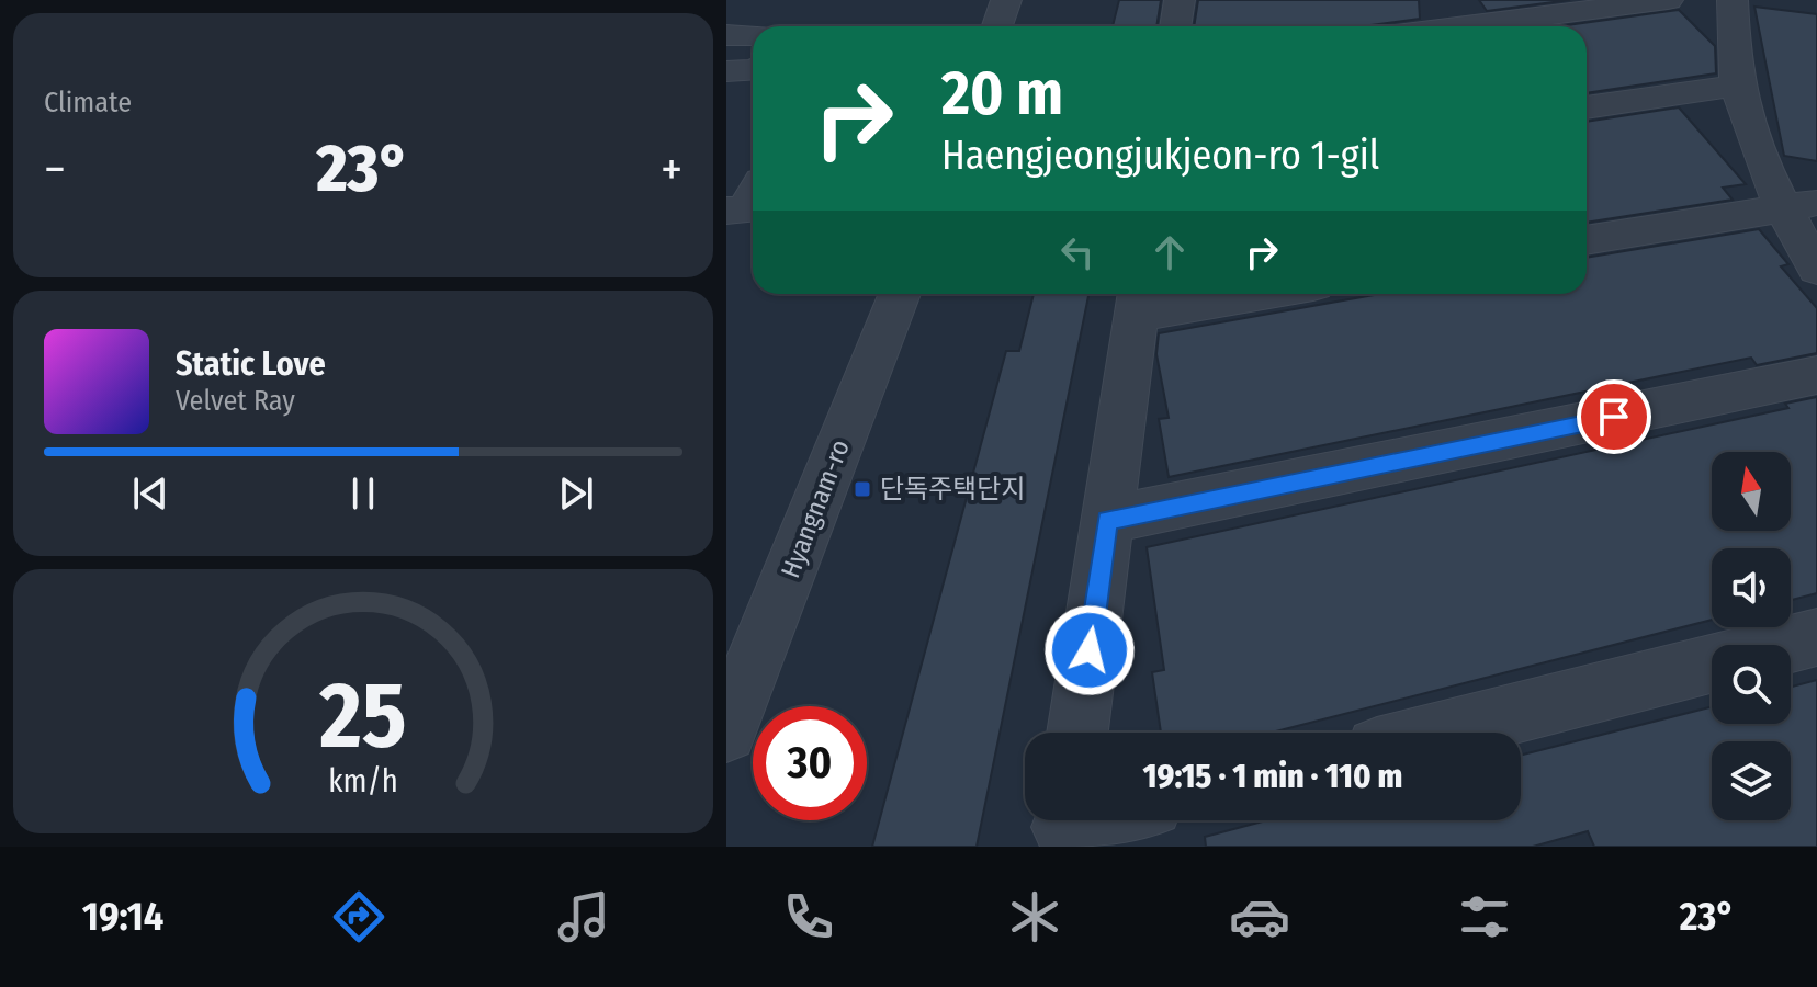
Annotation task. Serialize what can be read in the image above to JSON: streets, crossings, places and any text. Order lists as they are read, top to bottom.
{
  "streets": {
    "street": ["Hyangnam-ro"]
  },
  "places": {
    "transit": ["단독주택단지"]
  },
  "north": "top",
  "page": {
    "tile": "Climate",
    "turn": ["20 m", "Haengjeongjukjeon-ro 1-gil"],
    "heat": ["−", "23°", "+"],
    "song": ["Static Love", "Velvet Ray"],
    "limit": "30",
    "trip": "19:15 · 1 min · 110 m",
    "tabs": ["19:14", "23°"],
    "gauge": ["25", "km/h"]
  }
}
